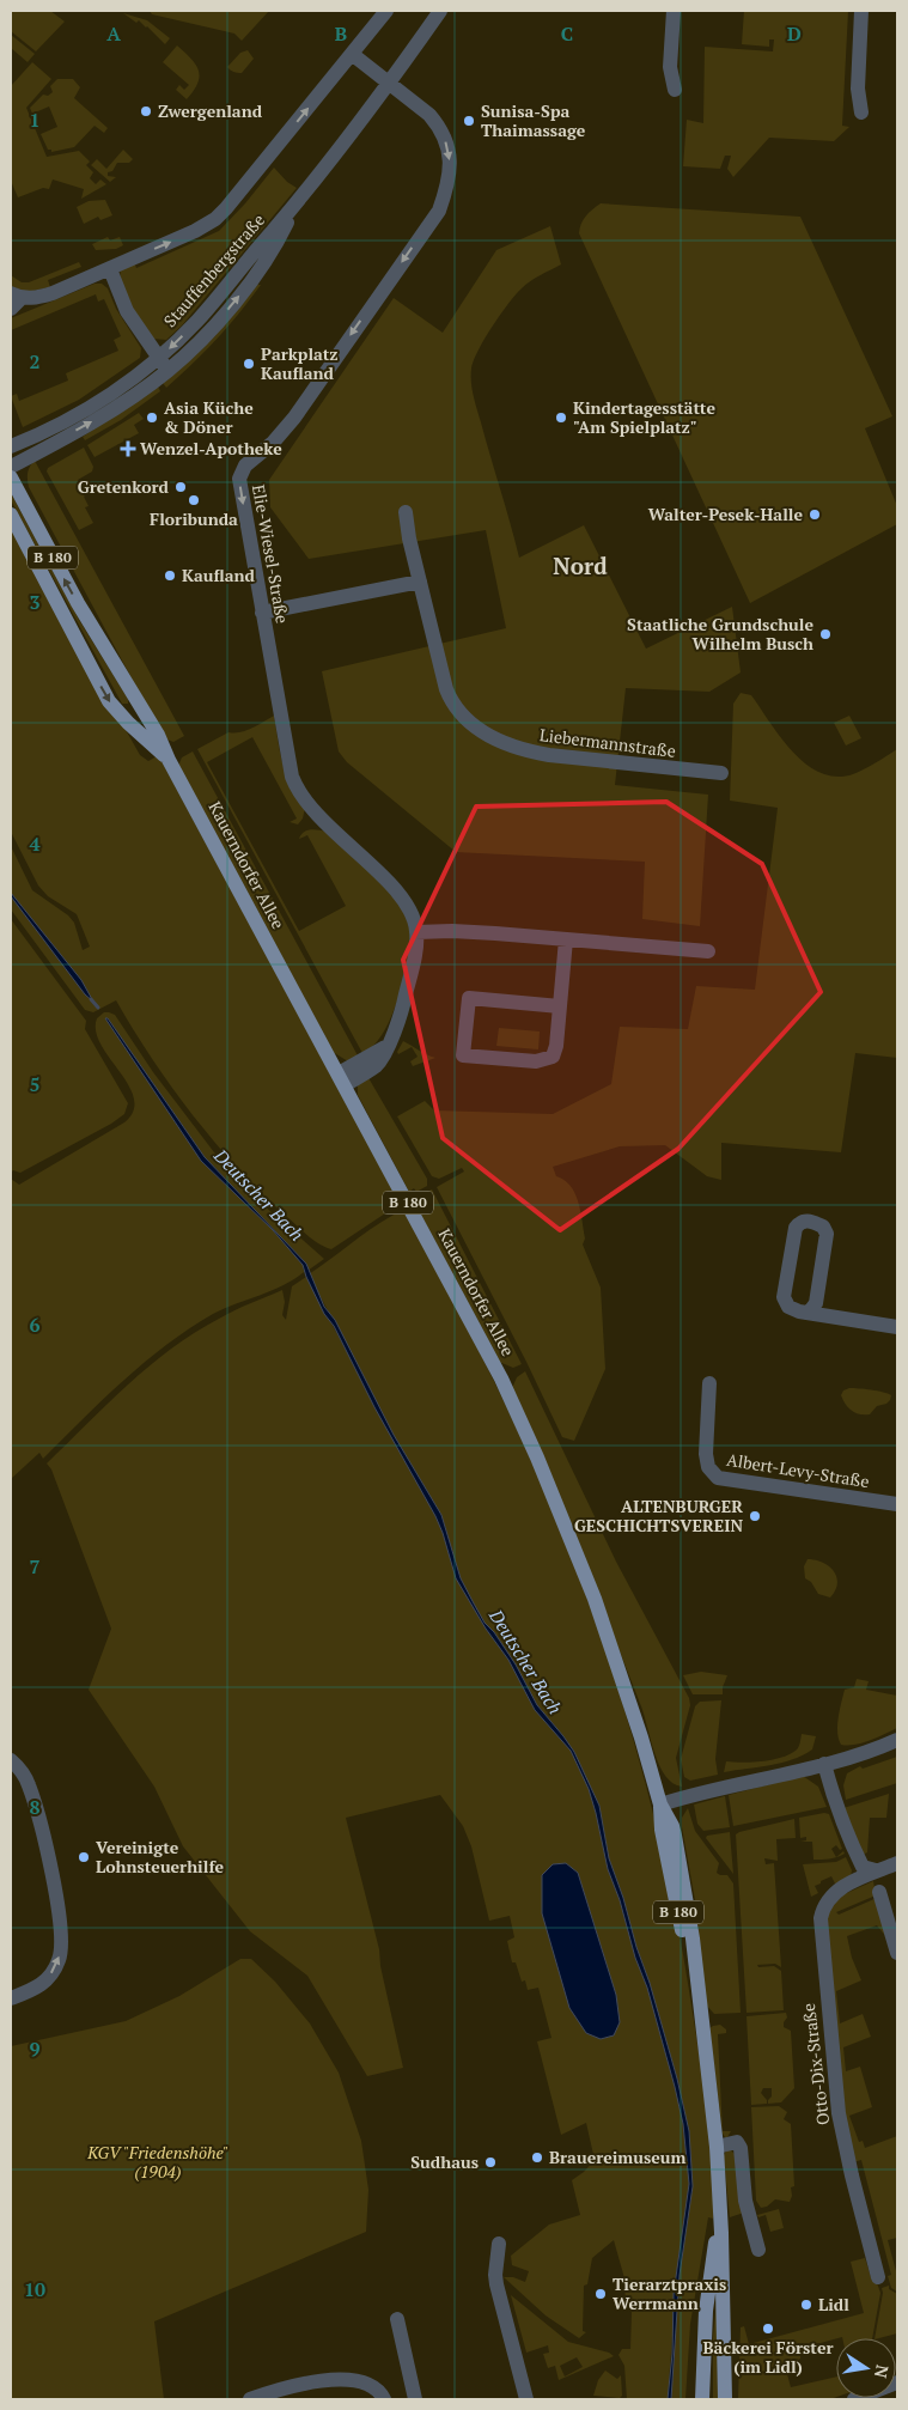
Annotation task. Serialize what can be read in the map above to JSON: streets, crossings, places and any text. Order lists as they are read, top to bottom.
{
  "streets": {
    "main road": ["B 180", "Kauerndorfer Allee"],
    "street": [
      "Stauffenbergstraße",
      "Elie-Wiesel-Straße",
      "Liebermannstraße",
      "Albert-Levy-Straße",
      "Otto-Dix-Straße"
    ]
  },
  "crossings": [
    ["Stauffenbergstraße", "Elie-Wiesel-Straße"],
    ["Elie-Wiesel-Straße", "Kauerndorfer Allee"]
  ],
  "one_way": ["Elie-Wiesel-Straße"],
  "districts": ["Nord"],
  "water": ["Deutscher Bach"],
  "parks": ["KGV \"Friedenshöhe\" (1904)"],
  "places": {
    "other": [
      "Zwergenland",
      "Sunisa-Spa Thaimassage",
      "Parkplatz Kaufland",
      "Asia Küche & Döner",
      "Kindertagesstätte \"Am Spielplatz\"",
      "Gretenkord",
      "Floribunda",
      "Walter-Pesek-Halle",
      "Kaufland",
      "Staatliche Grundschule Wilhelm Busch",
      "ALTENBURGER GESCHICHTSVEREIN",
      "Vereinigte Lohnsteuerhilfe",
      "Brauereimuseum",
      "Sudhaus",
      "Tierarztpraxis Werrmann",
      "Lidl",
      "Bäckerei Förster (im Lidl)"
    ],
    "health": ["Wenzel-Apotheke"]
  },
  "north": "right",
  "grid": {
    "columns": [
      "A",
      "B",
      "C",
      "D"
    ],
    "rows": [
      "1",
      "2",
      "3",
      "4",
      "5",
      "6",
      "7",
      "8",
      "9",
      "10"
    ]
  }
}
